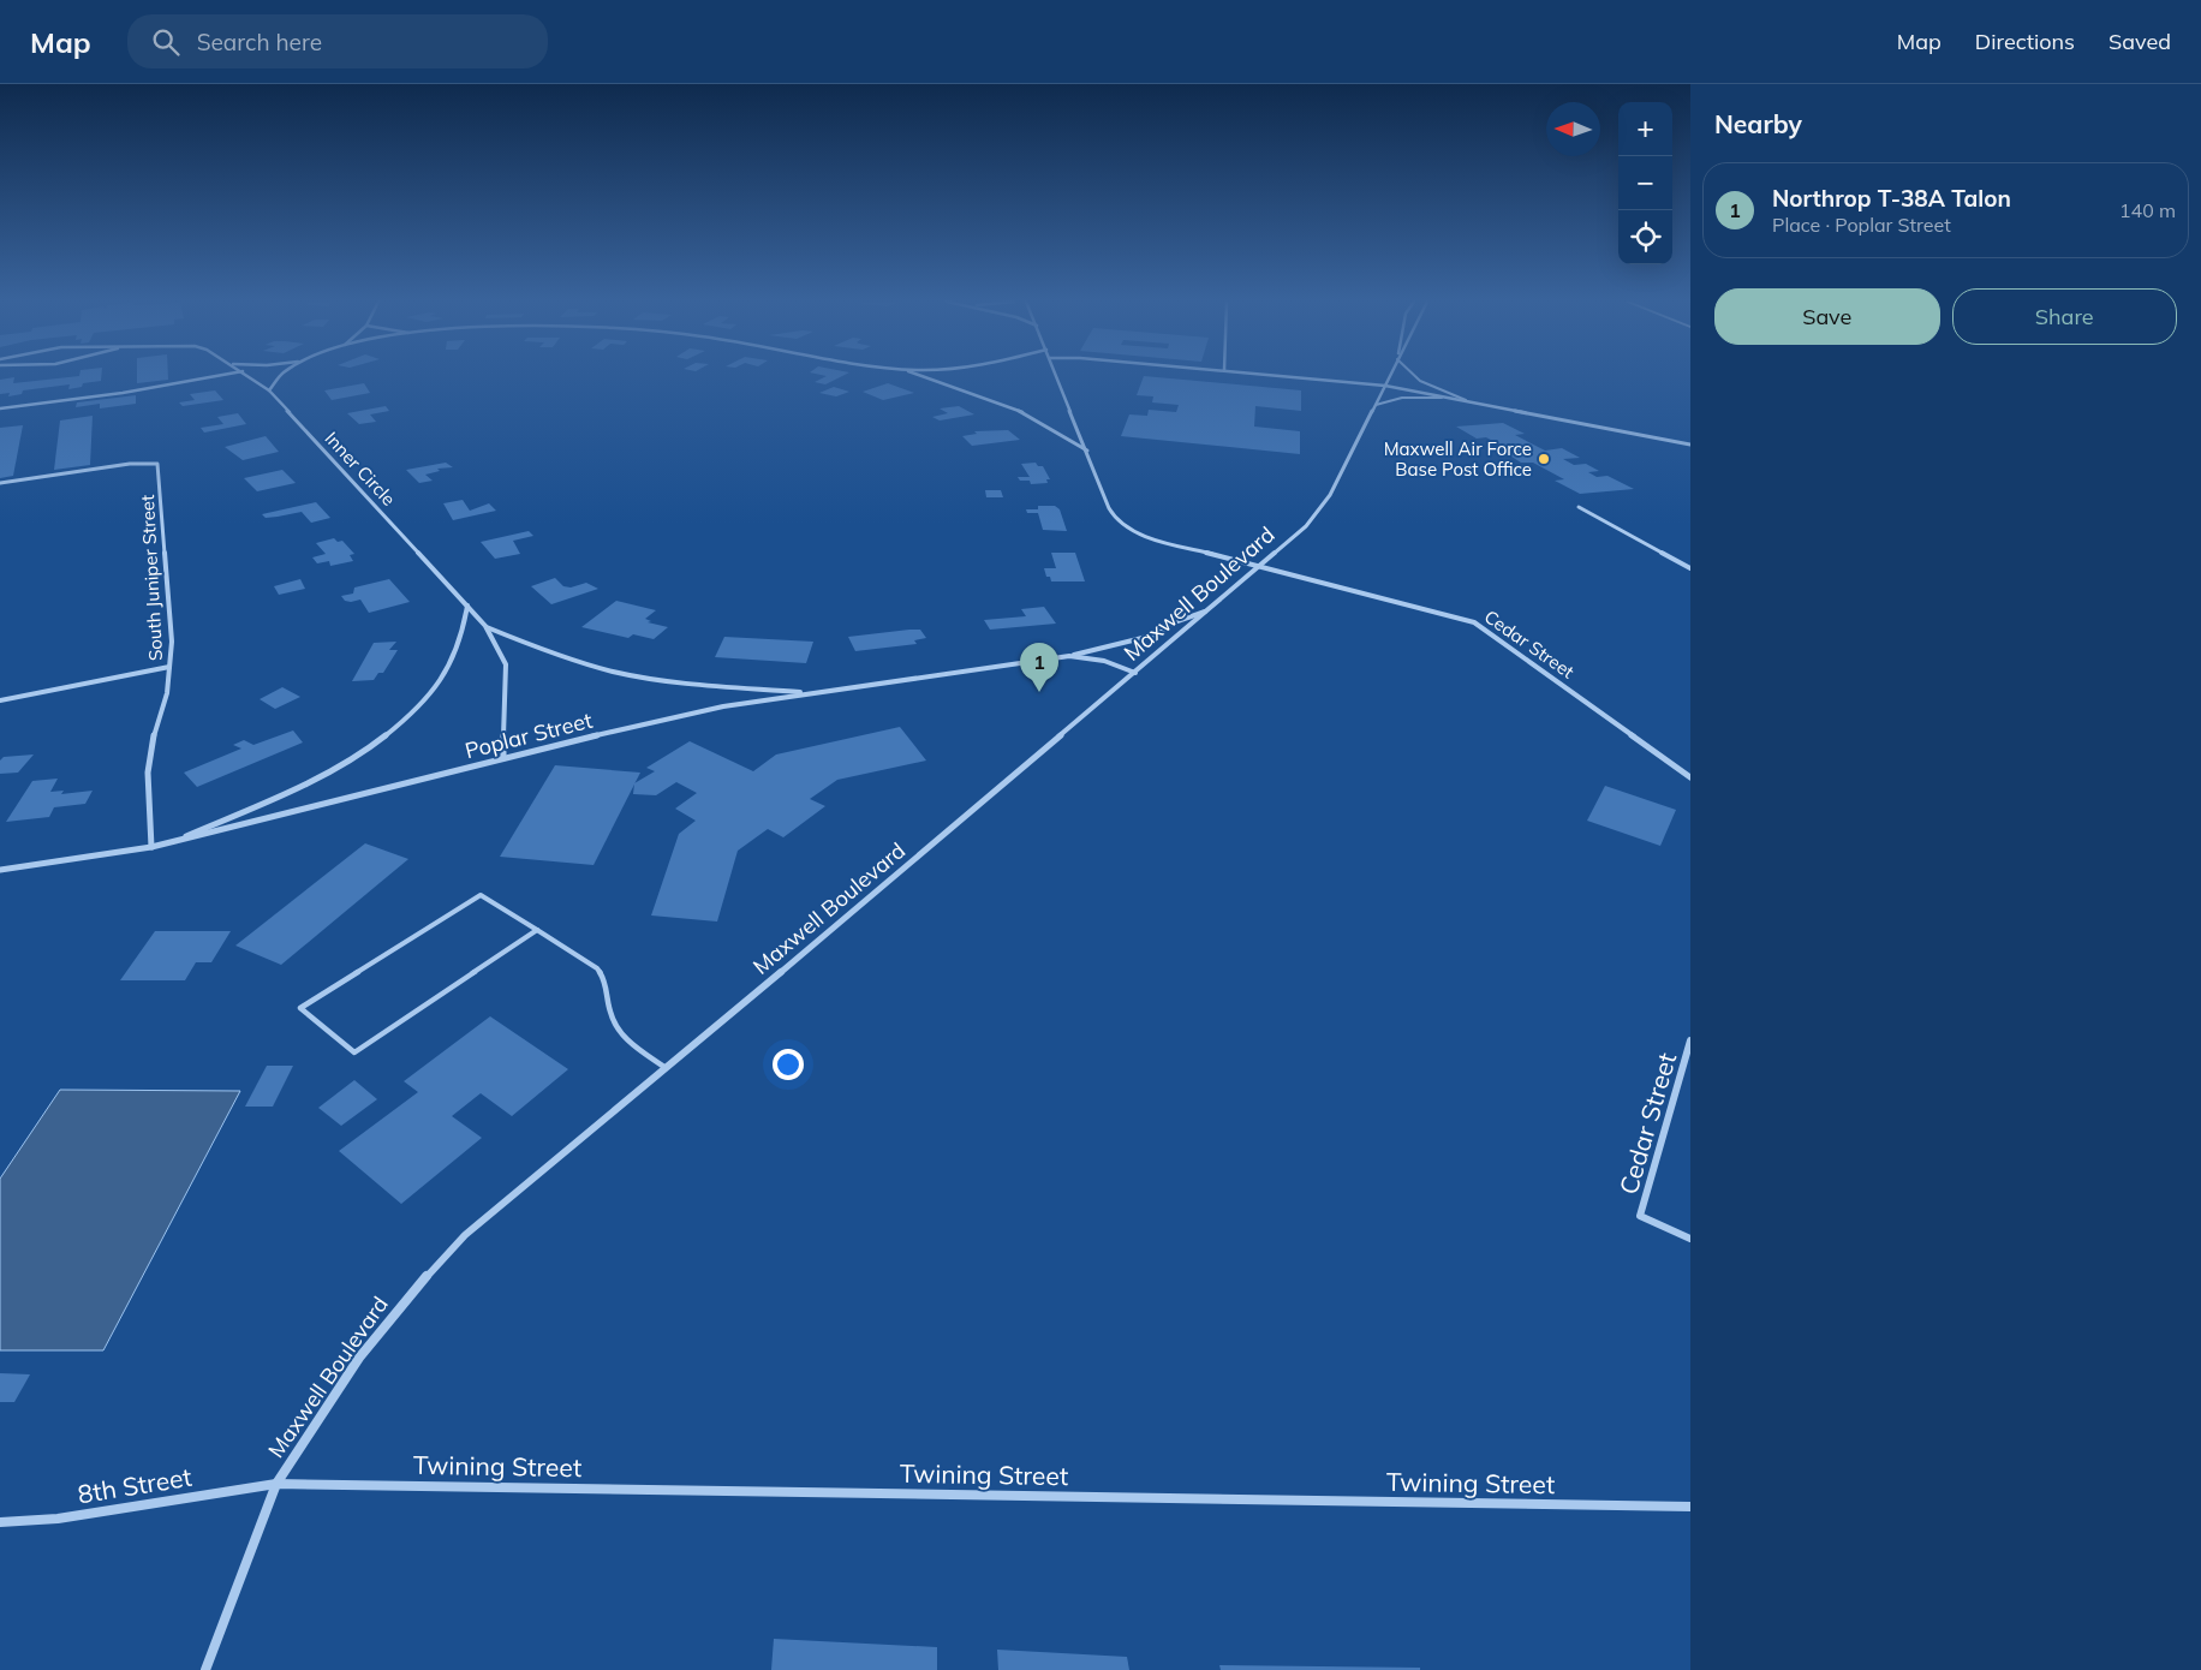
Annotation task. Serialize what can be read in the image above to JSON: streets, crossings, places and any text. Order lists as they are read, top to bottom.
{
  "streets": {
    "street": [
      "Inner Circle",
      "South Juniper Street",
      "Maxwell Boulevard",
      "Cedar Street",
      "Poplar Street",
      "Twining Street",
      "8th Street"
    ]
  },
  "crossings": [
    ["Inner Circle", "Poplar Street"],
    ["South Juniper Street", "Poplar Street"],
    ["Maxwell Boulevard", "Cedar Street"],
    ["Maxwell Boulevard", "Poplar Street"],
    ["Maxwell Boulevard", "Twining Street"],
    ["Maxwell Boulevard", "8th Street"],
    ["Twining Street", "8th Street"]
  ],
  "places": ["Maxwell Air Force Base Post Office"],
  "north": "left",
  "page": {
    "header": "Map",
    "search": "Search here",
    "nav": ["Map", "Directions", "Saved"],
    "heading": "Nearby",
    "map_buttons": ["+", "−"],
    "list": [
      {
        "mark": "1",
        "name": "Northrop T-38A Talon",
        "note": "Place · Poplar Street",
        "value": "140 m"
      }
    ],
    "buttons": ["Save", "Share"],
    "pins": "1"
  }
}
